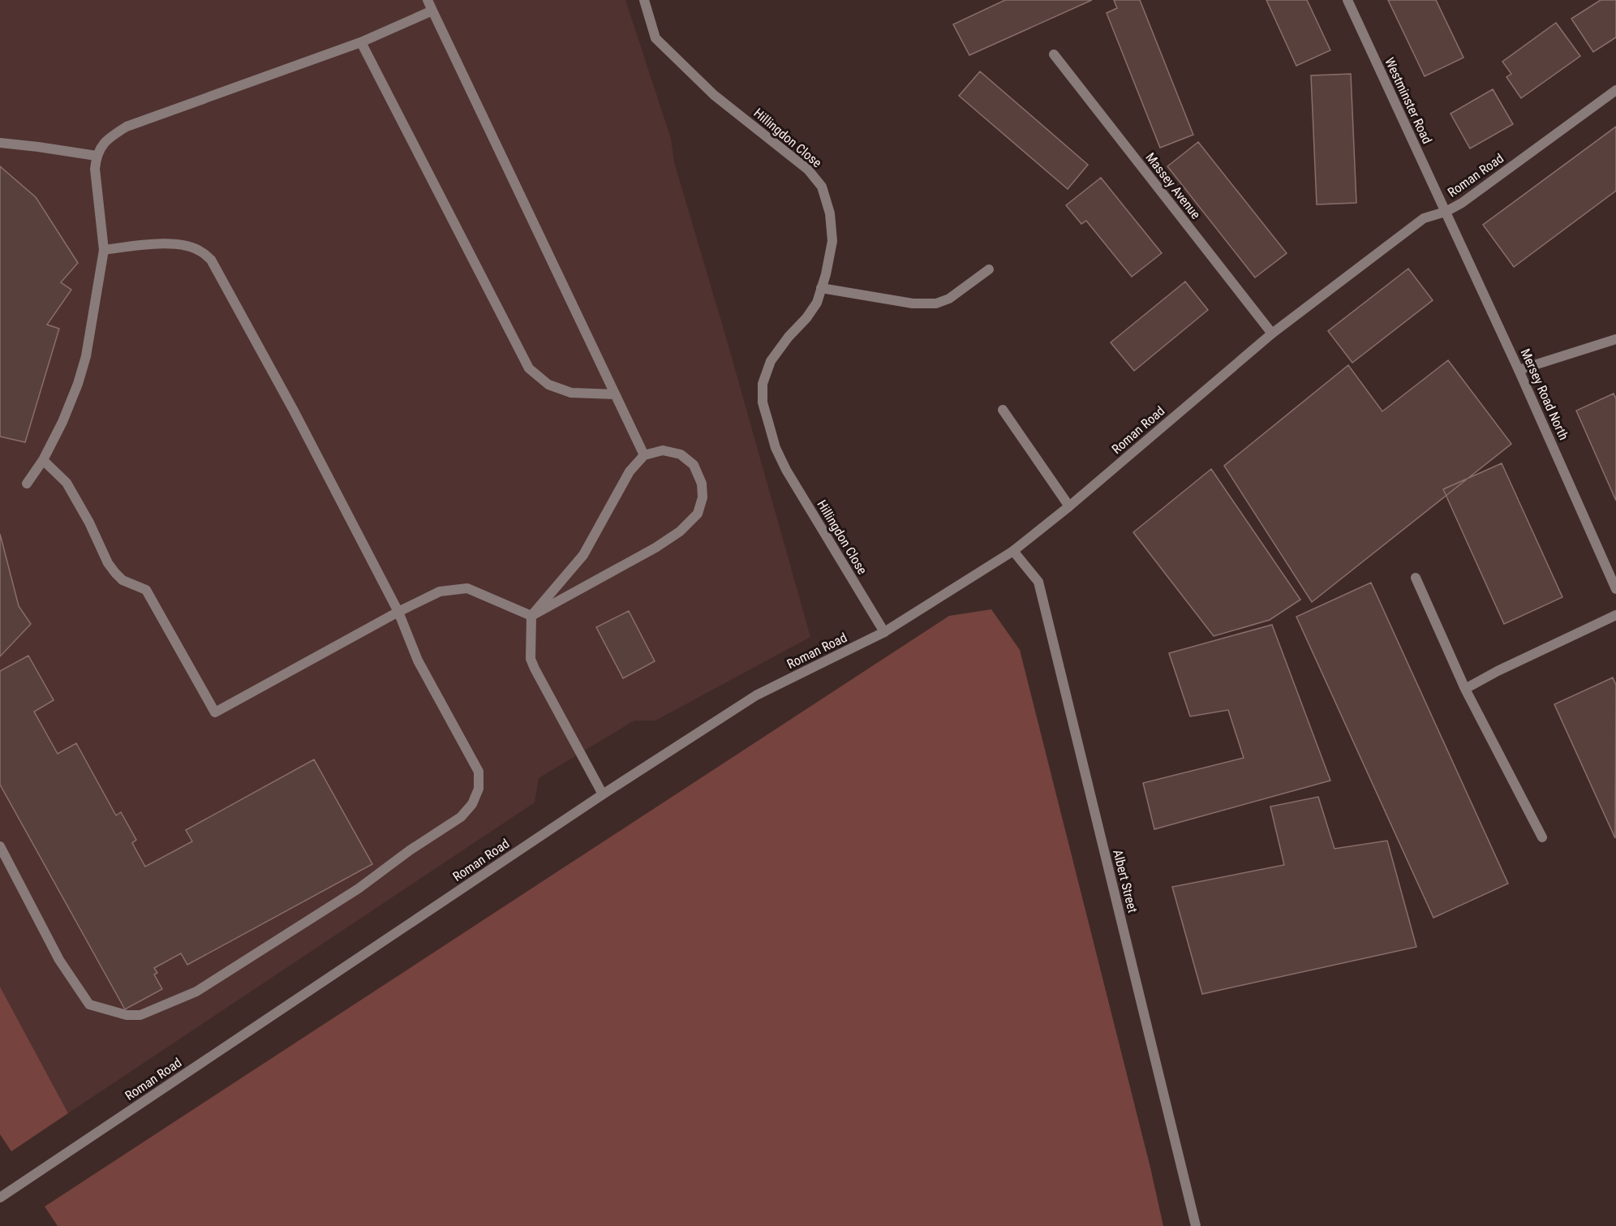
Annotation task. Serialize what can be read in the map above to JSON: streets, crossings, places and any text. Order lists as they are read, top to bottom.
{
  "streets": {
    "street": [
      "Westminster Road",
      "Hillingdon Close",
      "Roman Road",
      "Massey Avenue",
      "Mersey Road North",
      "Albert Street"
    ]
  },
  "crossings": [
    ["Westminster Road", "Roman Road"],
    ["Westminster Road", "Mersey Road North"],
    ["Hillingdon Close", "Roman Road"],
    ["Roman Road", "Massey Avenue"],
    ["Roman Road", "Mersey Road North"],
    ["Roman Road", "Albert Street"]
  ]
}
